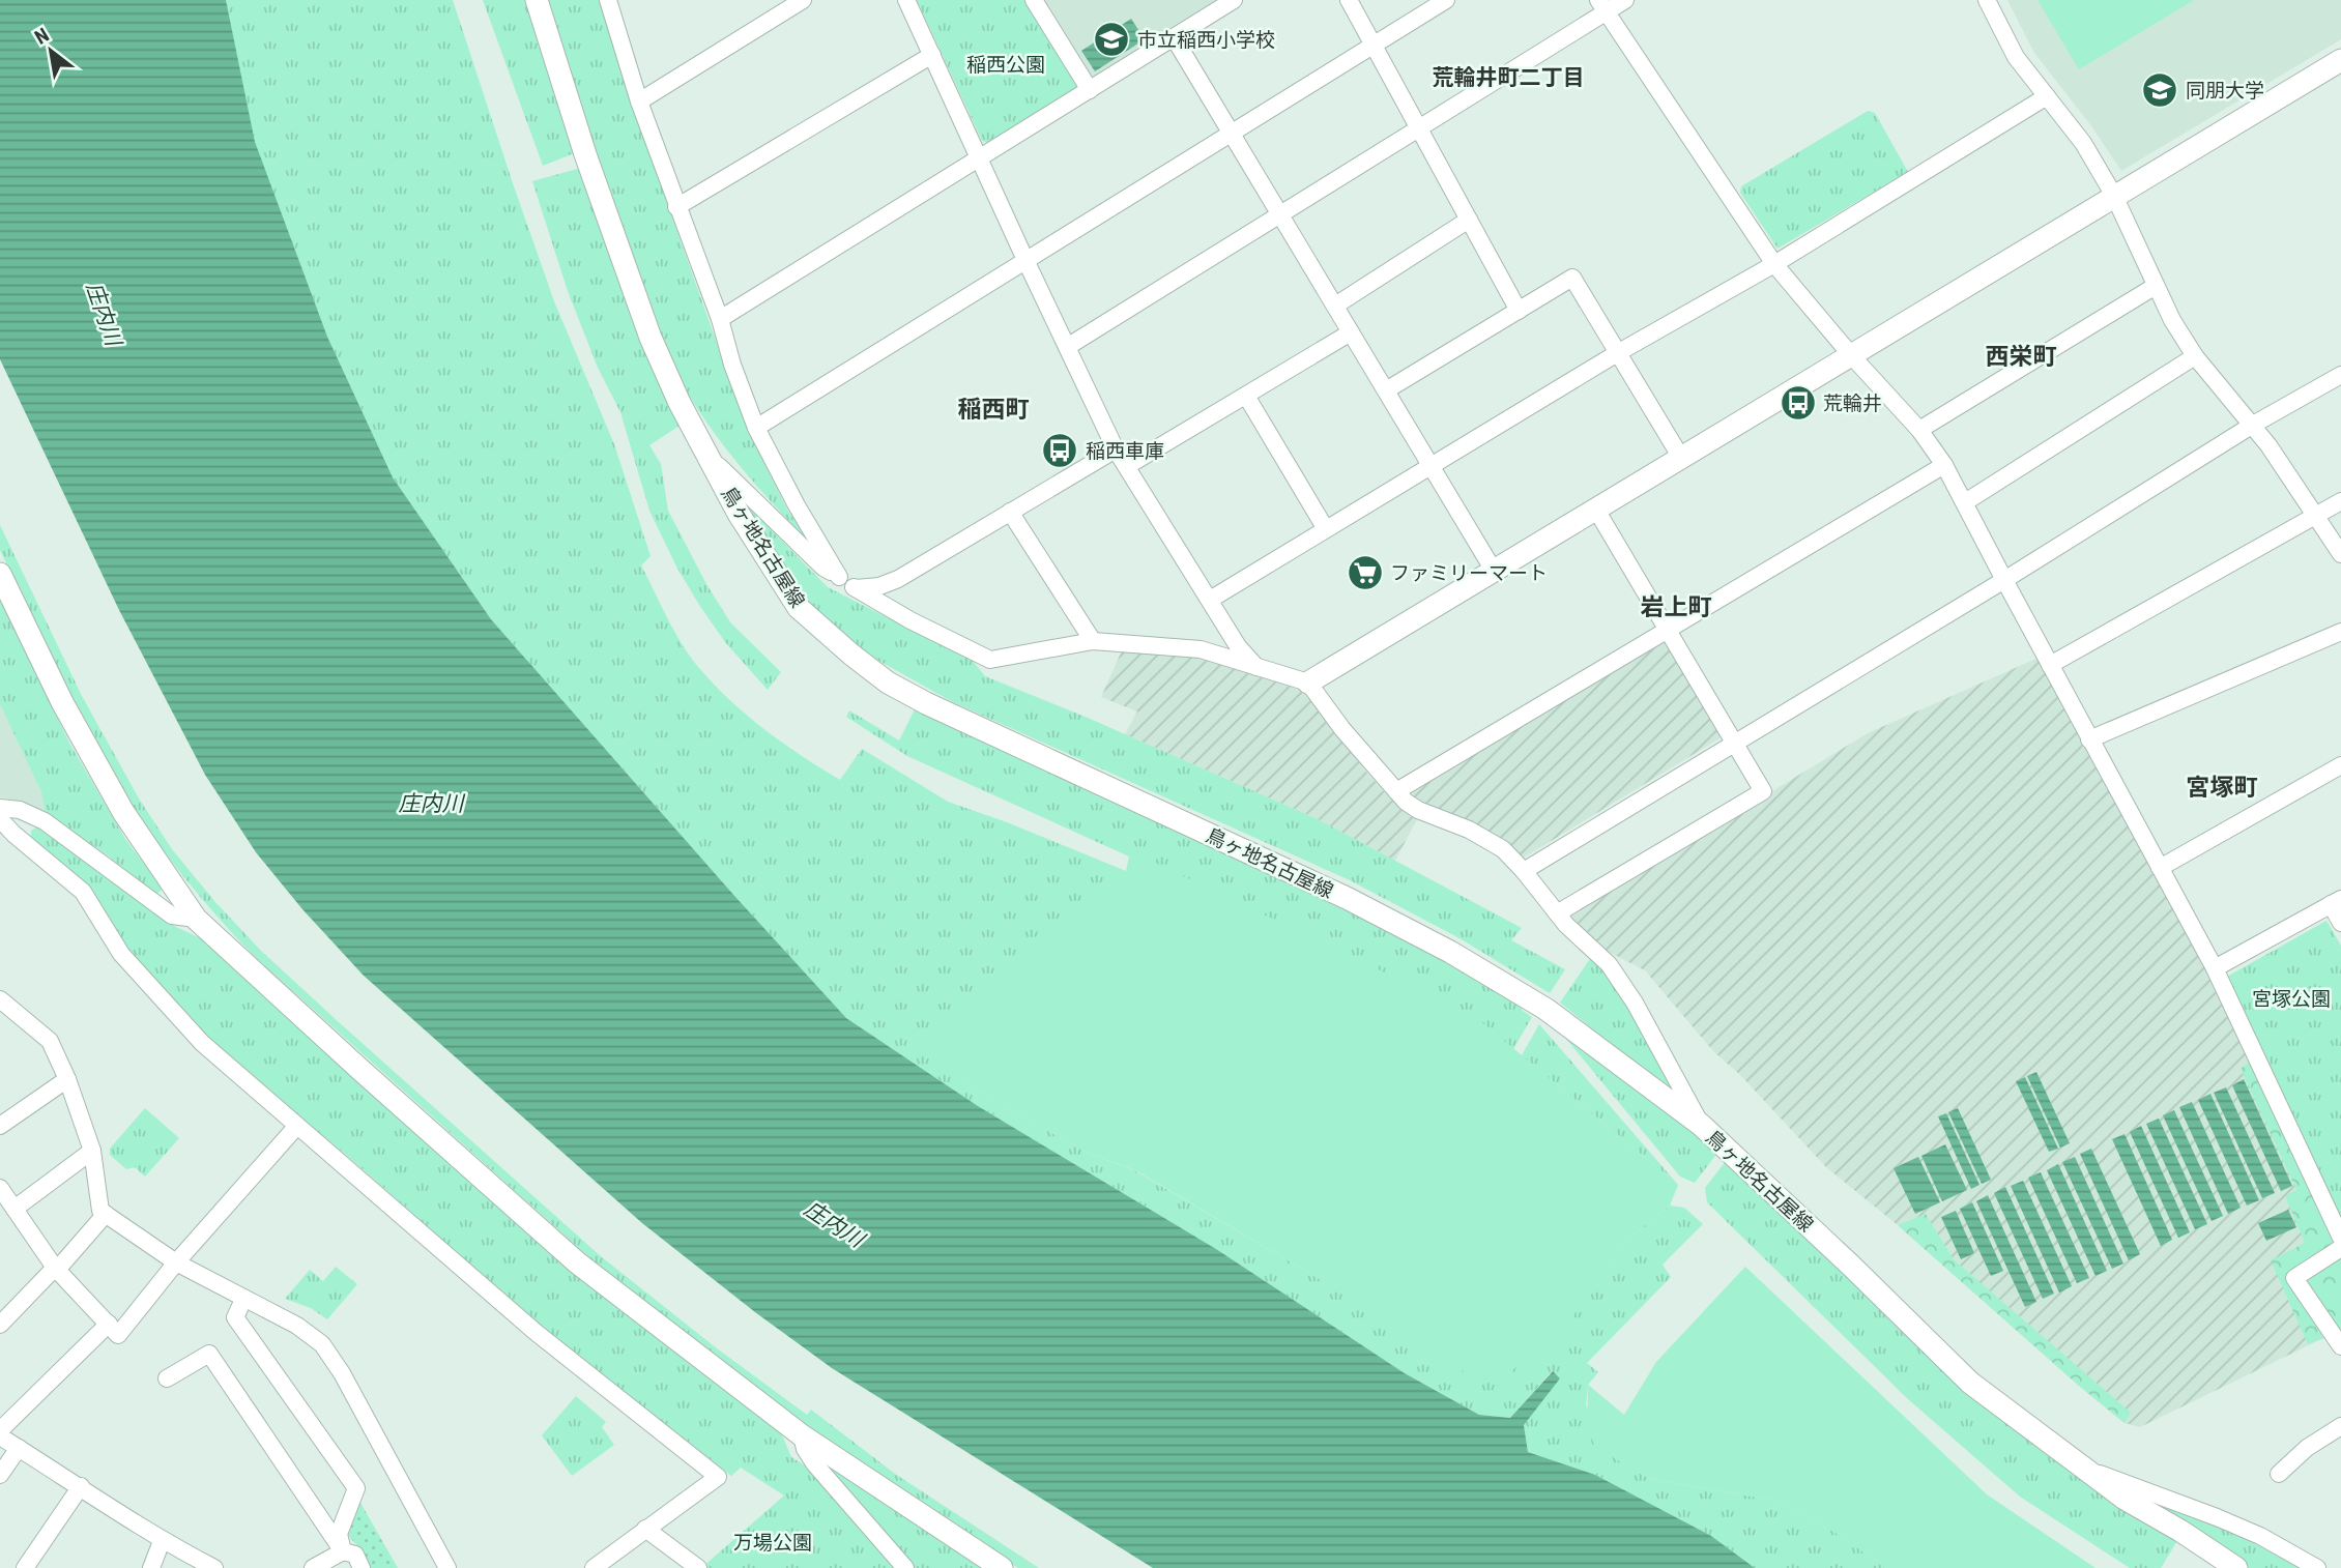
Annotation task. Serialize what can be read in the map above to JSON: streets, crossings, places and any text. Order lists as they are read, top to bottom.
{
  "streets": {
    "street": ["鳥ヶ地名古屋線"]
  },
  "districts": [
    "荒輪井町二丁目",
    "西栄町",
    "稲西町",
    "岩上町",
    "宮塚町"
  ],
  "water": ["庄内川"],
  "parks": ["稲西公園", "宮塚公園", "万場公園"],
  "places": {
    "school or university": ["市立稲西小学校", "同朋大学"],
    "bus stop": ["荒輪井", "稲西車庫"],
    "supermarket": ["ファミリーマート"]
  },
  "north": "top left"
}
